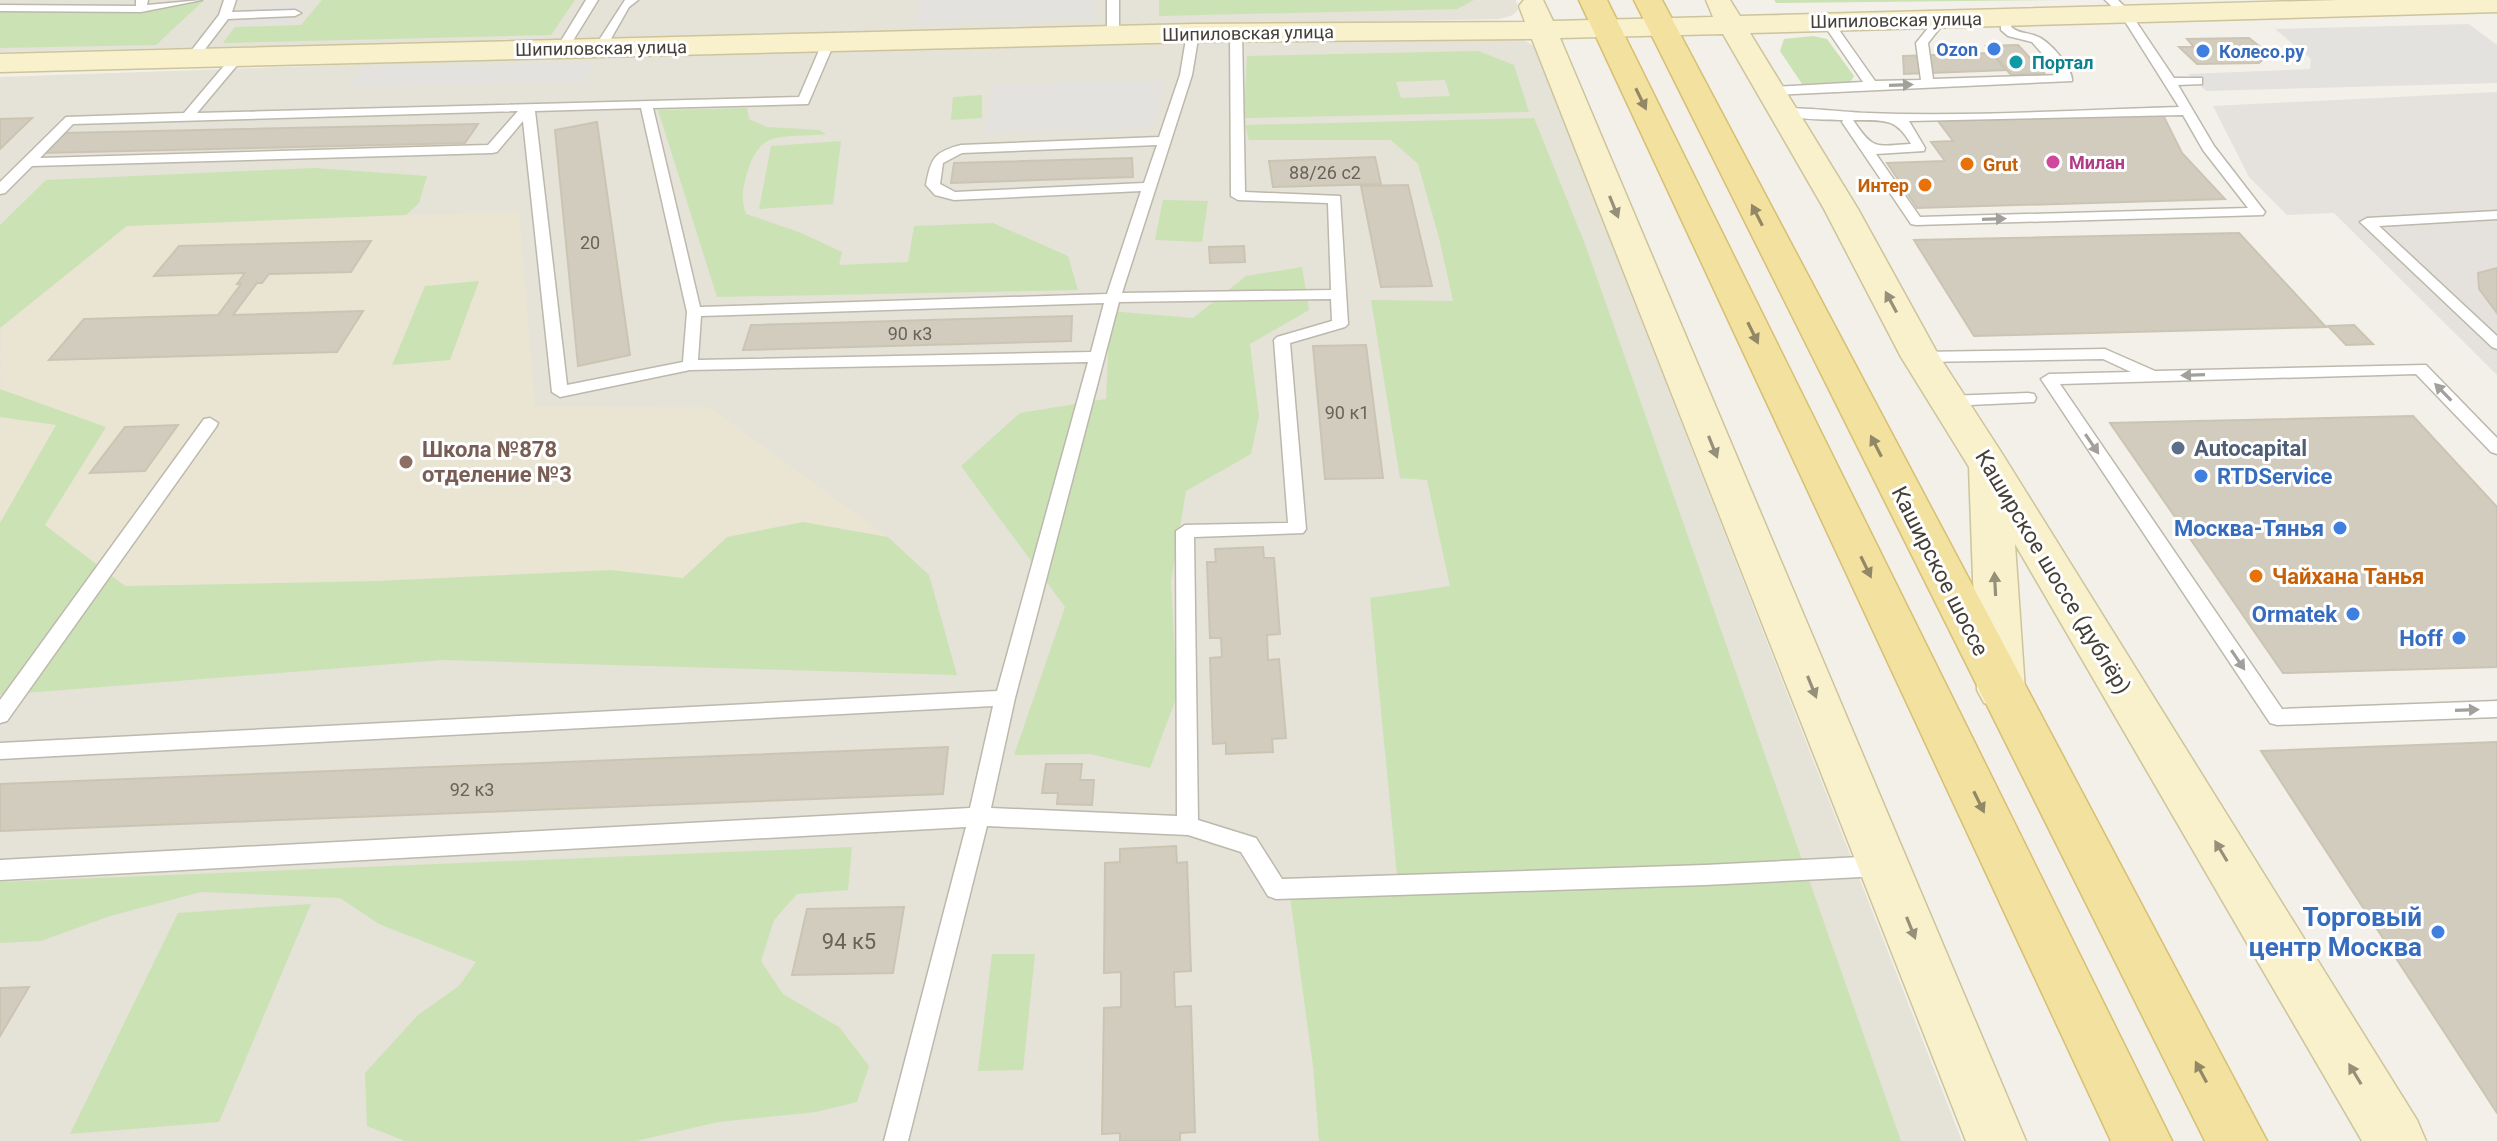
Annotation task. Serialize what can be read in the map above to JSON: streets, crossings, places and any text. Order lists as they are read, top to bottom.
{
  "streets": {
    "main road": ["Шипиловская улица", "Каширское шоссе", "Каширское шоссе (дублёр)"]
  },
  "crossings": [
    ["Шипиловская улица", "Каширское шоссе"],
    ["Шипиловская улица", "Каширское шоссе (дублёр)"]
  ],
  "places": [
    "Ozon",
    "Колесо.ру",
    "Портал",
    "Милан",
    "Grut",
    "Интер",
    "Autocapital",
    "Школа №878 отделение №3",
    "RTDService",
    "Москва-Тянья",
    "Чайхана Танья",
    "Ormatek",
    "Hoff",
    "Торговый центр Москва"
  ],
  "house_numbers": [
    "88/26 с2",
    "20",
    "90 к3",
    "90 к1",
    "92 к3",
    "94 к5"
  ]
}
